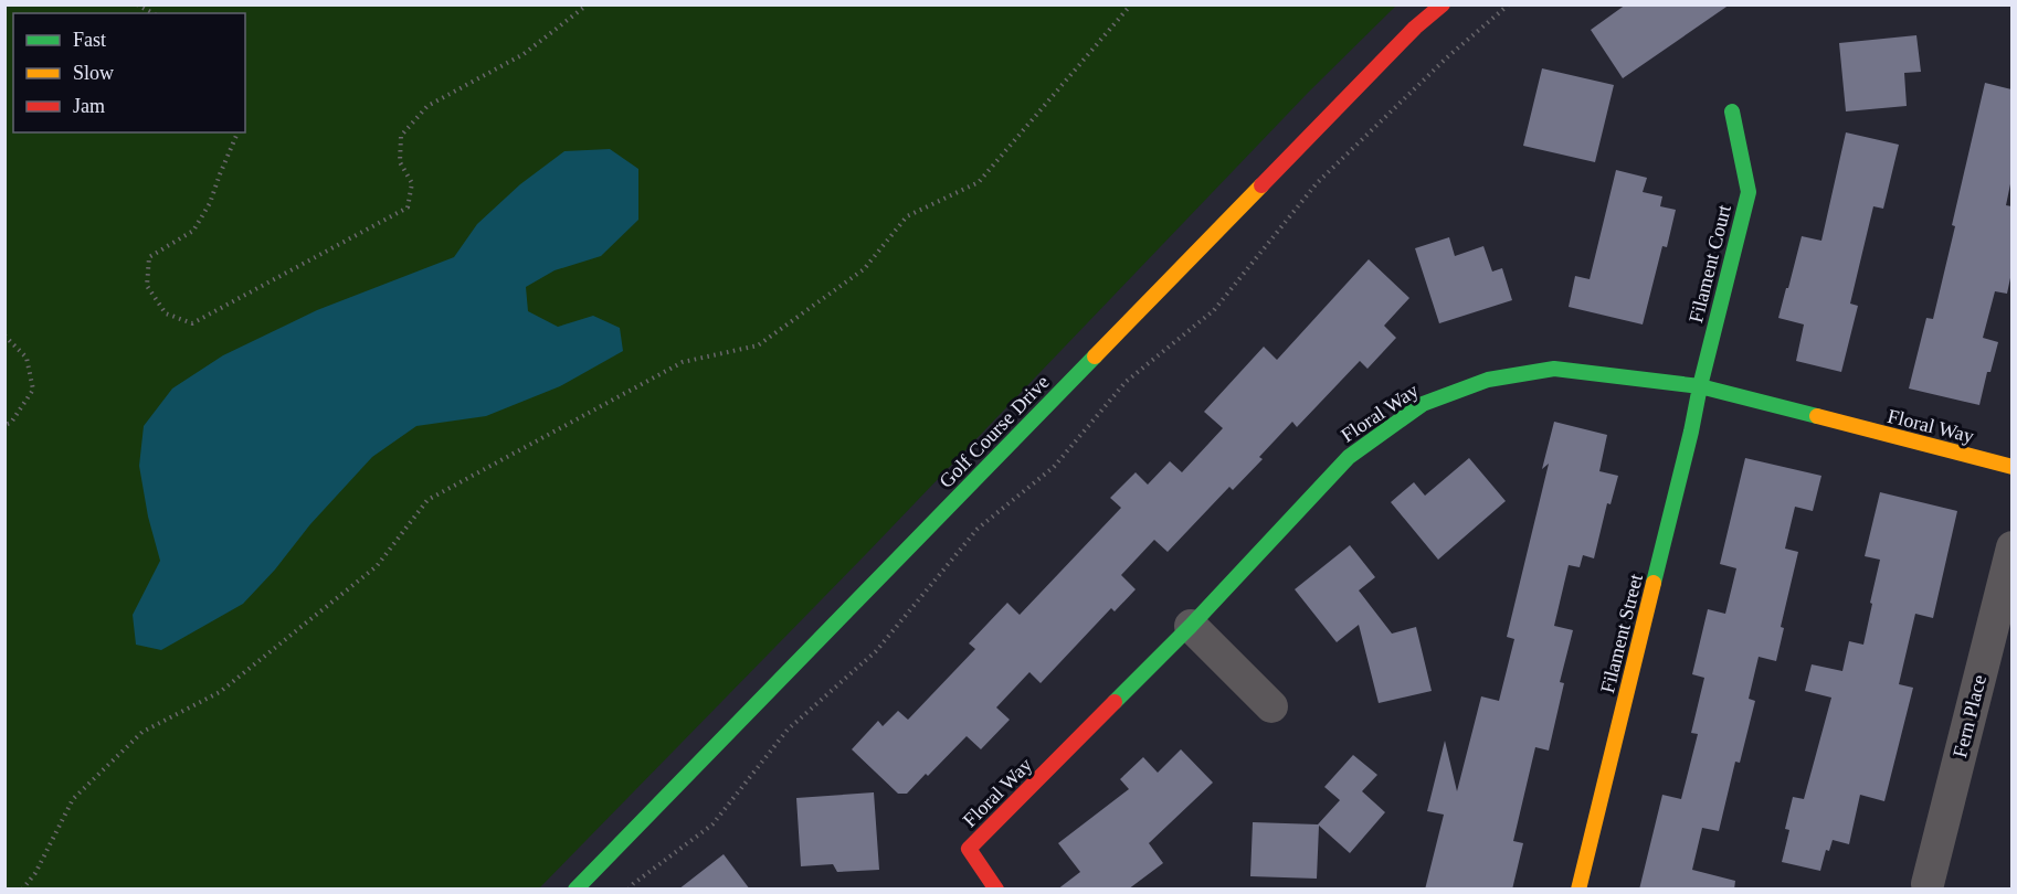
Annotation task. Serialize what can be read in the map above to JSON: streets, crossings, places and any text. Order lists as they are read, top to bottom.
{
  "streets": {
    "street": [
      "Filament Court",
      "Floral Way",
      "Golf Course Drive",
      "Filament Street",
      "Fern Place"
    ]
  },
  "crossings": [
    ["Filament Court", "Floral Way"],
    ["Filament Court", "Filament Street"],
    ["Floral Way", "Filament Street"]
  ],
  "legend": ["Fast", "Slow", "Jam"]
}
